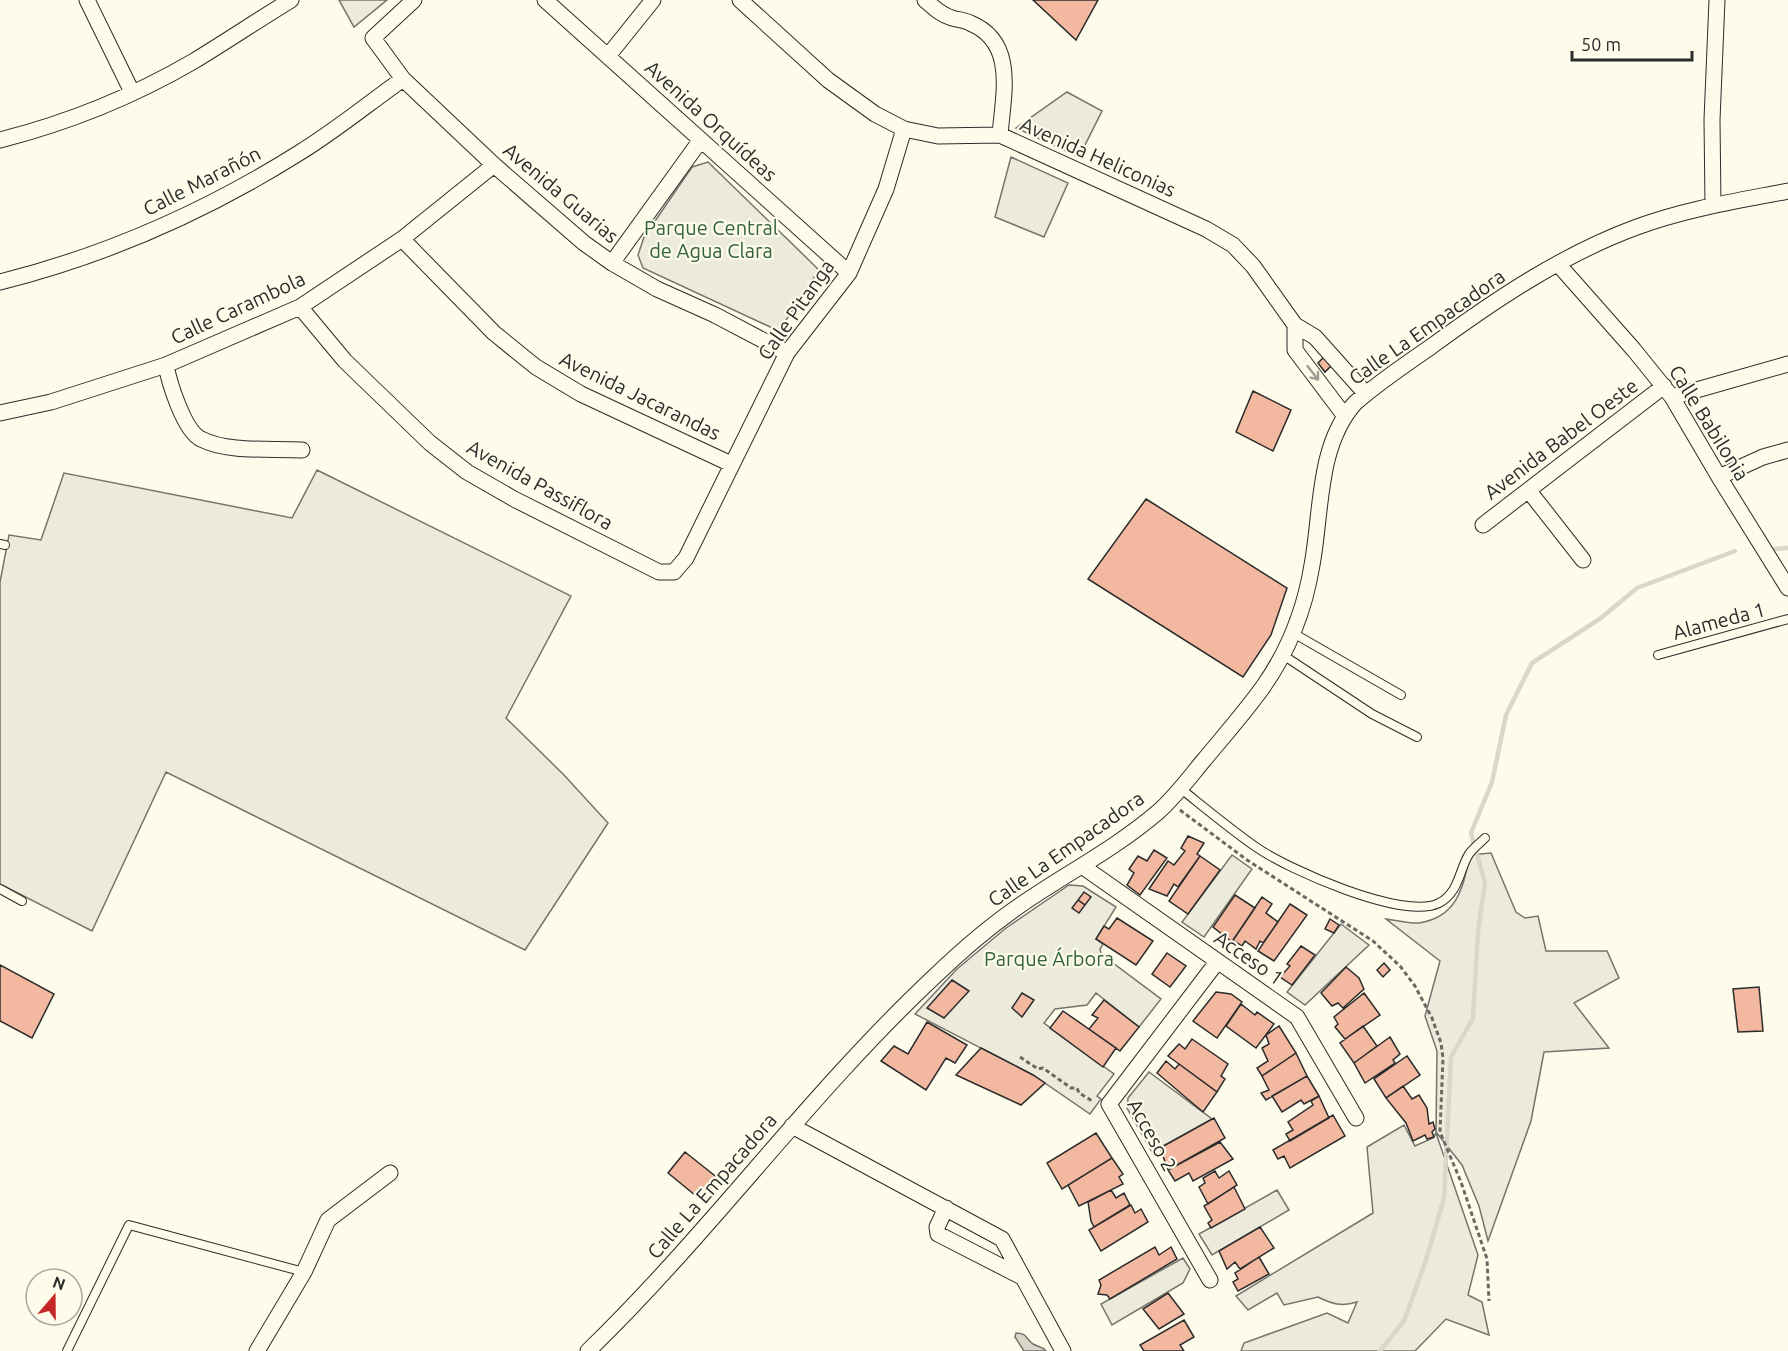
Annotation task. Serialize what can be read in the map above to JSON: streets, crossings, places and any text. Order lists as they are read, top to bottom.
{
  "streets": {
    "street": [
      "Avenida Orquídeas",
      "Avenida Heliconias",
      "Calle Marañón",
      "Avenida Guarias",
      "Calle Carambola",
      "Calle Pitanga",
      "Calle La Empacadora",
      "Avenida Jacarandas",
      "Calle Babilonia",
      "Avenida Babel Oeste",
      "Avenida Passiflora",
      "Acceso 1",
      "Acceso 2"
    ],
    "lane": ["Alameda 1"]
  },
  "crossings": [
    ["Avenida Orquídeas", "Calle Pitanga"],
    ["Avenida Heliconias", "Calle Pitanga"],
    ["Avenida Heliconias", "Calle La Empacadora"],
    ["Calle Marañón", "Avenida Guarias"],
    ["Avenida Guarias", "Calle Carambola"],
    ["Avenida Guarias", "Calle Pitanga"],
    ["Calle Carambola", "Avenida Jacarandas"],
    ["Calle Carambola", "Avenida Passiflora"],
    ["Calle Pitanga", "Avenida Jacarandas"],
    ["Calle Pitanga", "Avenida Passiflora"],
    ["Calle La Empacadora", "Calle Babilonia"],
    ["Calle La Empacadora", "Acceso 1"],
    ["Calle Babilonia", "Avenida Babel Oeste"],
    ["Acceso 1", "Acceso 2"]
  ],
  "parks": ["Parque Central de Agua Clara", "Parque Árbora"],
  "scale_bar": "50 m",
  "north": "top"
}
